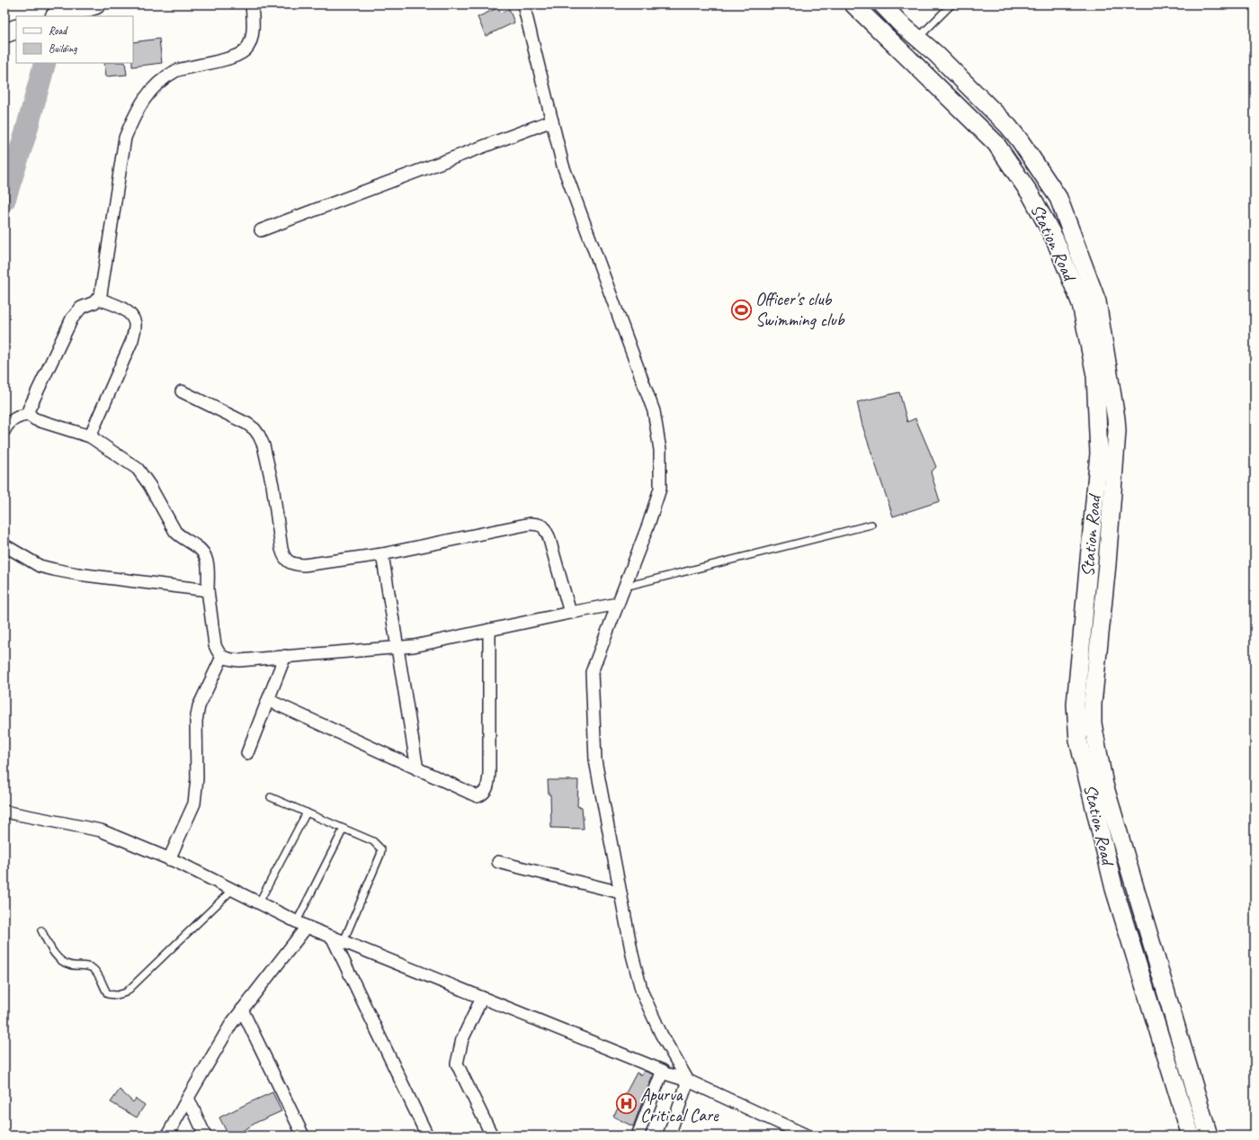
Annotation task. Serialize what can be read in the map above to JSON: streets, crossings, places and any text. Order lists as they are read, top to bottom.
{
  "streets": {
    "main road": ["Station Road"]
  },
  "places": {
    "sports": ["Officer's club Swimming club"],
    "hospital": ["Apurva Critical Care"]
  },
  "legend": ["Road", "Building"]
}
